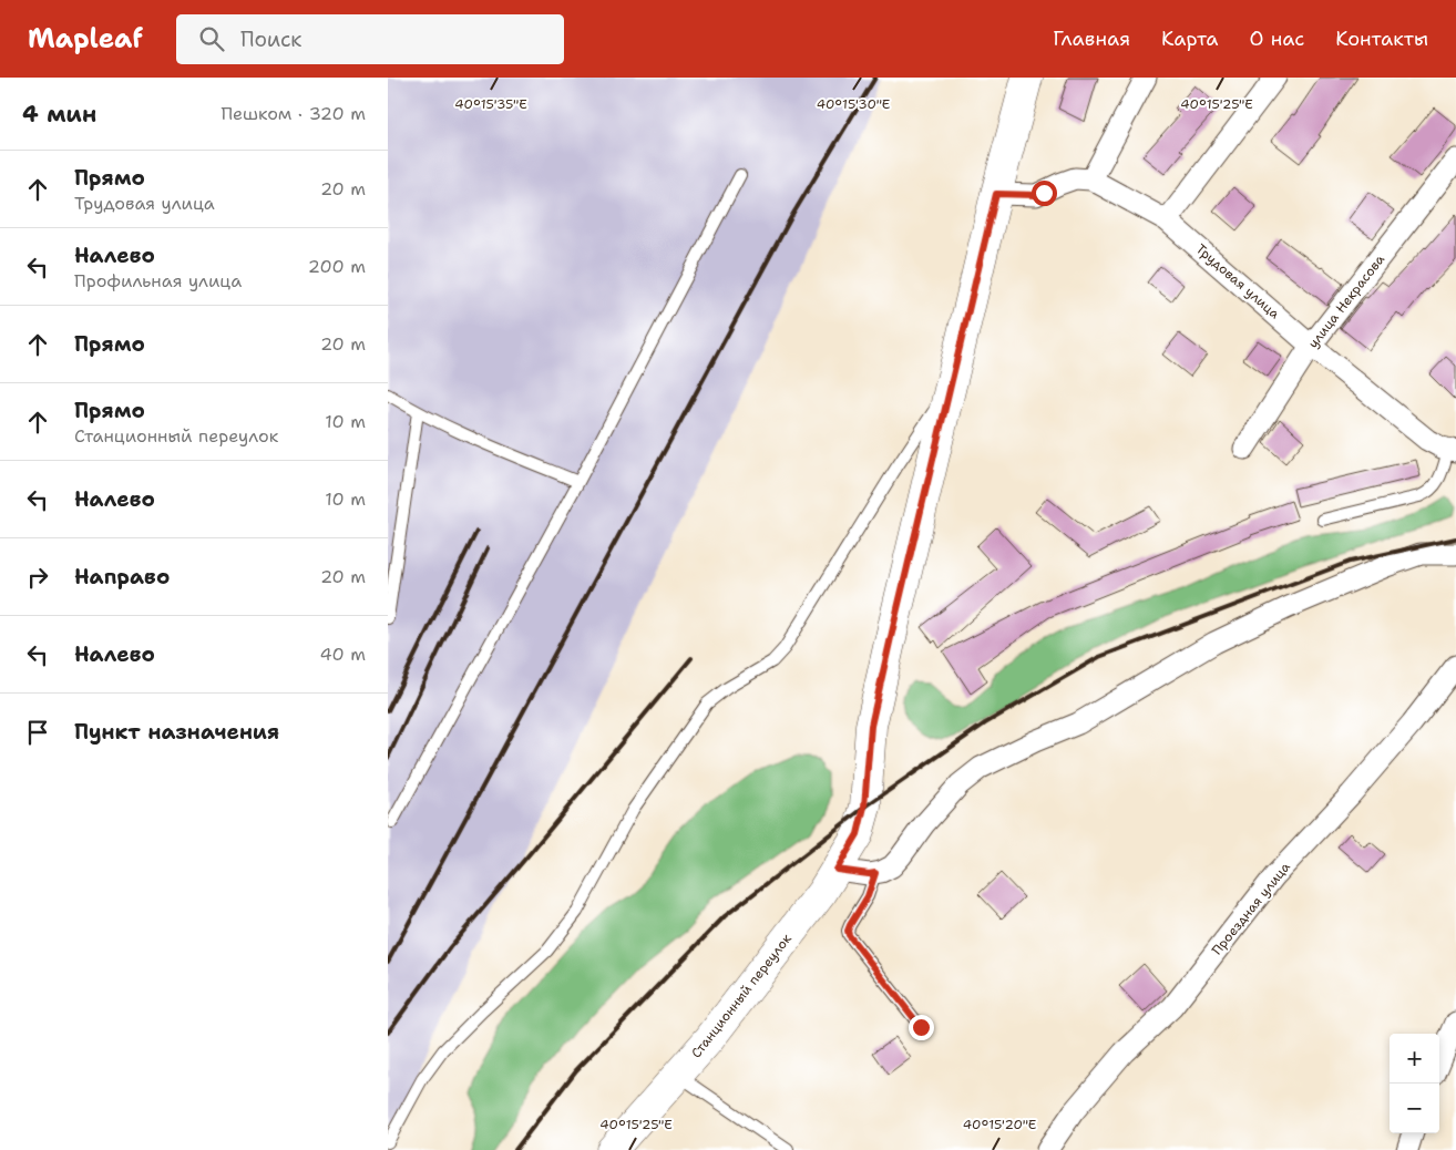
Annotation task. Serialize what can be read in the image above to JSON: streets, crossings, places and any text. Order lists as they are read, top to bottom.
{
  "streets": {
    "main road": ["Станционный переулок"],
    "street": ["Трудовая улица", "улица Некрасова", "Проездная улица"]
  },
  "crossings": [
    ["Трудовая улица", "улица Некрасова"]
  ],
  "page": {
    "header": "Mapleaf",
    "search": "Поиск",
    "nav": [
      "Главная",
      "Карта",
      "О нас",
      "Контакты"
    ],
    "heading": ["4 мин", "Пешком · 320 m"],
    "list": [
      ["Прямо", "Трудовая улица", "20 m"],
      ["Налево", "Профильная улица", "200 m"],
      ["Прямо", "20 m"],
      ["Прямо", "Станционный переулок", "10 m"],
      ["Налево", "10 m"],
      ["Направо", "20 m"],
      ["Налево", "40 m"],
      "Пункт назначения"
    ],
    "map_buttons": ["+", "−"]
  },
  "coordinates": [
    "40°15'35\"E",
    "40°15'30\"E",
    "40°15'25\"E",
    "40°15'20\"E"
  ]
}
